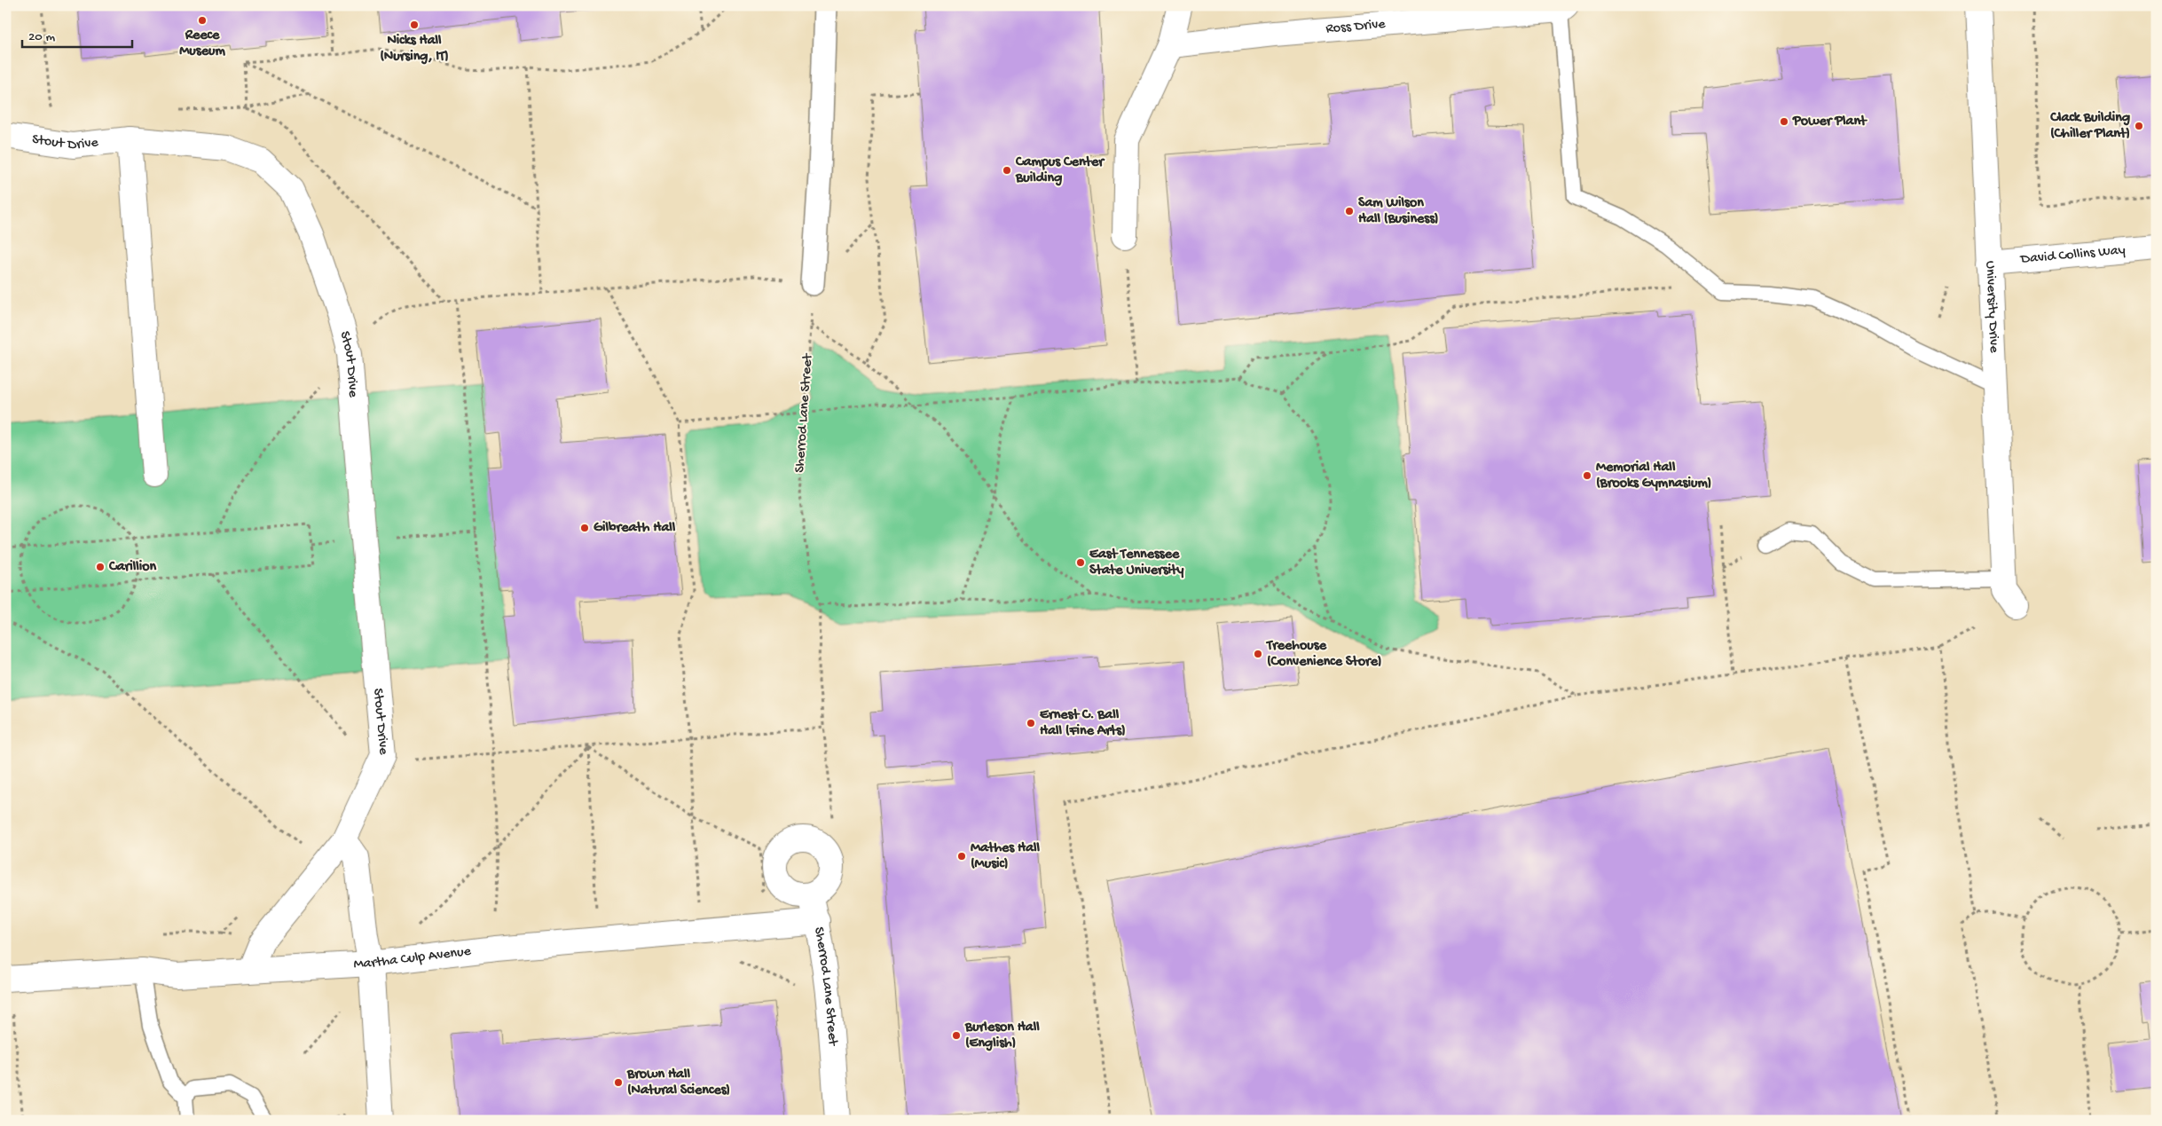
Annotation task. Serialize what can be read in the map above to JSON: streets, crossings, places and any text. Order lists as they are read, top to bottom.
{
  "streets": {
    "street": [
      "Ross Drive",
      "Stout Drive",
      "David Collins Way",
      "University Drive",
      "Sherrod Lane Street",
      "Martha Culp Avenue"
    ]
  },
  "crossings": [
    ["Stout Drive", "Martha Culp Avenue"],
    ["David Collins Way", "University Drive"],
    ["Sherrod Lane Street", "Martha Culp Avenue"]
  ],
  "places": [
    "Reece Museum",
    "Nicks Hall (Nursing, IT)",
    "Power Plant",
    "Clack Building (Chiller Plant)",
    "Campus Center Building",
    "Sam Wilson Hall (Business)",
    "Memorial Hall (Brooks Gymnasium)",
    "Gilbreath Hall",
    "East Tennessee State University",
    "Carillion",
    "Treehouse (Convenience Store)",
    "Ernest C. Ball Hall (Fine Arts)",
    "Mathes Hall (Music)",
    "Burleson Hall (English)",
    "Brown Hall (Natural Sciences)"
  ],
  "scale_bar": "20 m"
}
